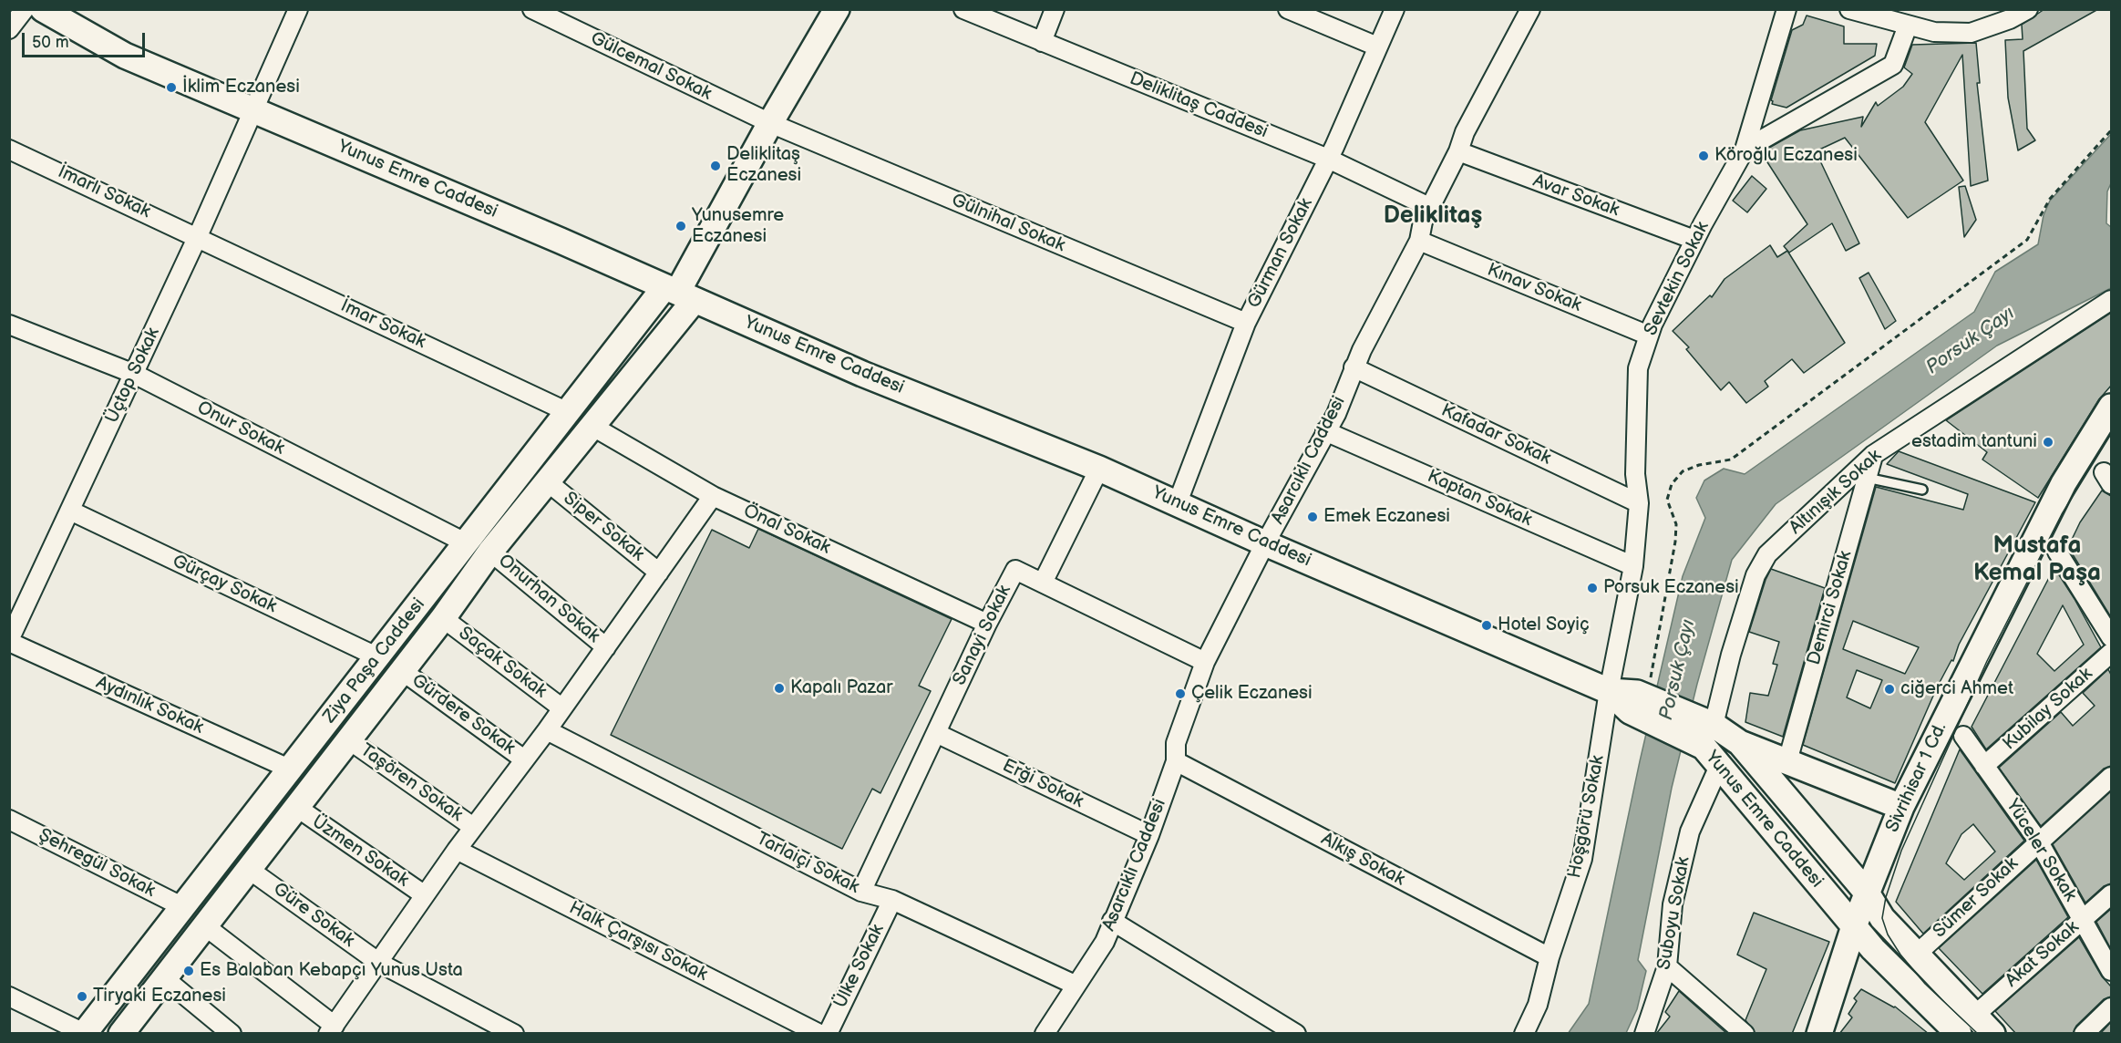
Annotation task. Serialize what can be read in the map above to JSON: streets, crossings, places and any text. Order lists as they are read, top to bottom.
{
  "streets": {
    "main road": ["Yunus Emre Caddesi", "Ziya Paşa Caddesi", "Sivrihisar 1 Cd."],
    "street": [
      "Gülcemal Sokak",
      "Deliklitaş Caddesi",
      "İmarlı Sokak",
      "Avar Sokak",
      "Gülnihal Sokak",
      "Gürman Sokak",
      "Sevtekin Sokak",
      "Kınav Sokak",
      "İmar Sokak",
      "Üçtop Sokak",
      "Onur Sokak",
      "Kafadar Sokak",
      "Asarcıklı Caddesi",
      "Altınışık Sokak",
      "Kaptan Sokak",
      "Siper Sokak",
      "Önal Sokak",
      "Gürçay Sokak",
      "Onurhan Sokak",
      "Demirci Sokak",
      "Sanayi Sokak",
      "Saçak Sokak",
      "Aydınlık Sokak",
      "Kubilay Sokak",
      "Gürdere Sokak",
      "Taşören Sokak",
      "Erği Sokak",
      "Hoşgörü Sokak",
      "Yüceler Sokak",
      "Üzmen Sokak",
      "Alkış Sokak",
      "Şehregül Sokak",
      "Tarlaiçi Sokak",
      "Sümer Sokak",
      "Suboyu Sokak",
      "Güre Sokak",
      "Halk Çarşısı Sokak",
      "Akat Sokak",
      "Ülke Sokak"
    ]
  },
  "crossings": [
    ["Gülcemal Sokak", "Gülnihal Sokak"],
    ["Gülcemal Sokak", "Ziya Paşa Caddesi"],
    ["Deliklitaş Caddesi", "Gürman Sokak"],
    ["Deliklitaş Caddesi", "Asarcıklı Caddesi"],
    ["Yunus Emre Caddesi", "Gürman Sokak"],
    ["Yunus Emre Caddesi", "Sevtekin Sokak"],
    ["Yunus Emre Caddesi", "Üçtop Sokak"],
    ["Yunus Emre Caddesi", "Asarcıklı Caddesi"],
    ["Yunus Emre Caddesi", "Altınışık Sokak"],
    ["Yunus Emre Caddesi", "Demirci Sokak"],
    ["Yunus Emre Caddesi", "Ziya Paşa Caddesi"],
    ["Yunus Emre Caddesi", "Sivrihisar 1 Cd."],
    ["Yunus Emre Caddesi", "Hoşgörü Sokak"],
    ["Yunus Emre Caddesi", "Sümer Sokak"],
    ["Yunus Emre Caddesi", "Suboyu Sokak"],
    ["Yunus Emre Caddesi", "Akat Sokak"],
    ["İmarlı Sokak", "İmar Sokak"],
    ["İmarlı Sokak", "Üçtop Sokak"],
    ["Avar Sokak", "Sevtekin Sokak"],
    ["Avar Sokak", "Asarcıklı Caddesi"],
    ["Gülnihal Sokak", "Gürman Sokak"],
    ["Gülnihal Sokak", "Ziya Paşa Caddesi"],
    ["Sevtekin Sokak", "Kınav Sokak"],
    ["Sevtekin Sokak", "Kafadar Sokak"],
    ["Sevtekin Sokak", "Kaptan Sokak"],
    ["Sevtekin Sokak", "Hoşgörü Sokak"],
    ["Kınav Sokak", "Asarcıklı Caddesi"],
    ["İmar Sokak", "Üçtop Sokak"],
    ["İmar Sokak", "Ziya Paşa Caddesi"],
    ["Üçtop Sokak", "Onur Sokak"],
    ["Üçtop Sokak", "Gürçay Sokak"],
    ["Üçtop Sokak", "Aydınlık Sokak"],
    ["Onur Sokak", "Ziya Paşa Caddesi"],
    ["Kafadar Sokak", "Asarcıklı Caddesi"],
    ["Asarcıklı Caddesi", "Kaptan Sokak"],
    ["Asarcıklı Caddesi", "Sanayi Sokak"],
    ["Asarcıklı Caddesi", "Erği Sokak"],
    ["Asarcıklı Caddesi", "Alkış Sokak"],
    ["Asarcıklı Caddesi", "Tarlaiçi Sokak"],
    ["Altınışık Sokak", "Demirci Sokak"],
    ["Siper Sokak", "Ziya Paşa Caddesi"],
    ["Önal Sokak", "Sanayi Sokak"],
    ["Önal Sokak", "Ziya Paşa Caddesi"],
    ["Gürçay Sokak", "Ziya Paşa Caddesi"],
    ["Onurhan Sokak", "Ziya Paşa Caddesi"],
    ["Sanayi Sokak", "Erği Sokak"],
    ["Sanayi Sokak", "Tarlaiçi Sokak"],
    ["Ziya Paşa Caddesi", "Saçak Sokak"],
    ["Ziya Paşa Caddesi", "Aydınlık Sokak"],
    ["Ziya Paşa Caddesi", "Gürdere Sokak"],
    ["Ziya Paşa Caddesi", "Taşören Sokak"],
    ["Ziya Paşa Caddesi", "Üzmen Sokak"],
    ["Ziya Paşa Caddesi", "Şehregül Sokak"],
    ["Ziya Paşa Caddesi", "Güre Sokak"],
    ["Kubilay Sokak", "Yüceler Sokak"],
    ["Hoşgörü Sokak", "Alkış Sokak"],
    ["Yüceler Sokak", "Sümer Sokak"],
    ["Yüceler Sokak", "Akat Sokak"],
    ["Tarlaiçi Sokak", "Ülke Sokak"]
  ],
  "districts": ["Deliklitaş", "Mustafa Kemal Paşa"],
  "water": ["Porsuk Çayı"],
  "places": [
    "İklim Eczanesi",
    "Köroğlu Eczanesi",
    "Deliklitaş Eczanesi",
    "Yunusemre Eczanesi",
    "estadim tantuni",
    "Emek Eczanesi",
    "Porsuk Eczanesi",
    "Hotel Soyiç",
    "Kapalı Pazar",
    "ciğerci Ahmet",
    "Çelik Eczanesi",
    "Es Balaban Kebapçı Yunus Usta",
    "Tiryaki Eczanesi"
  ],
  "scale_bar": "50 m"
}
